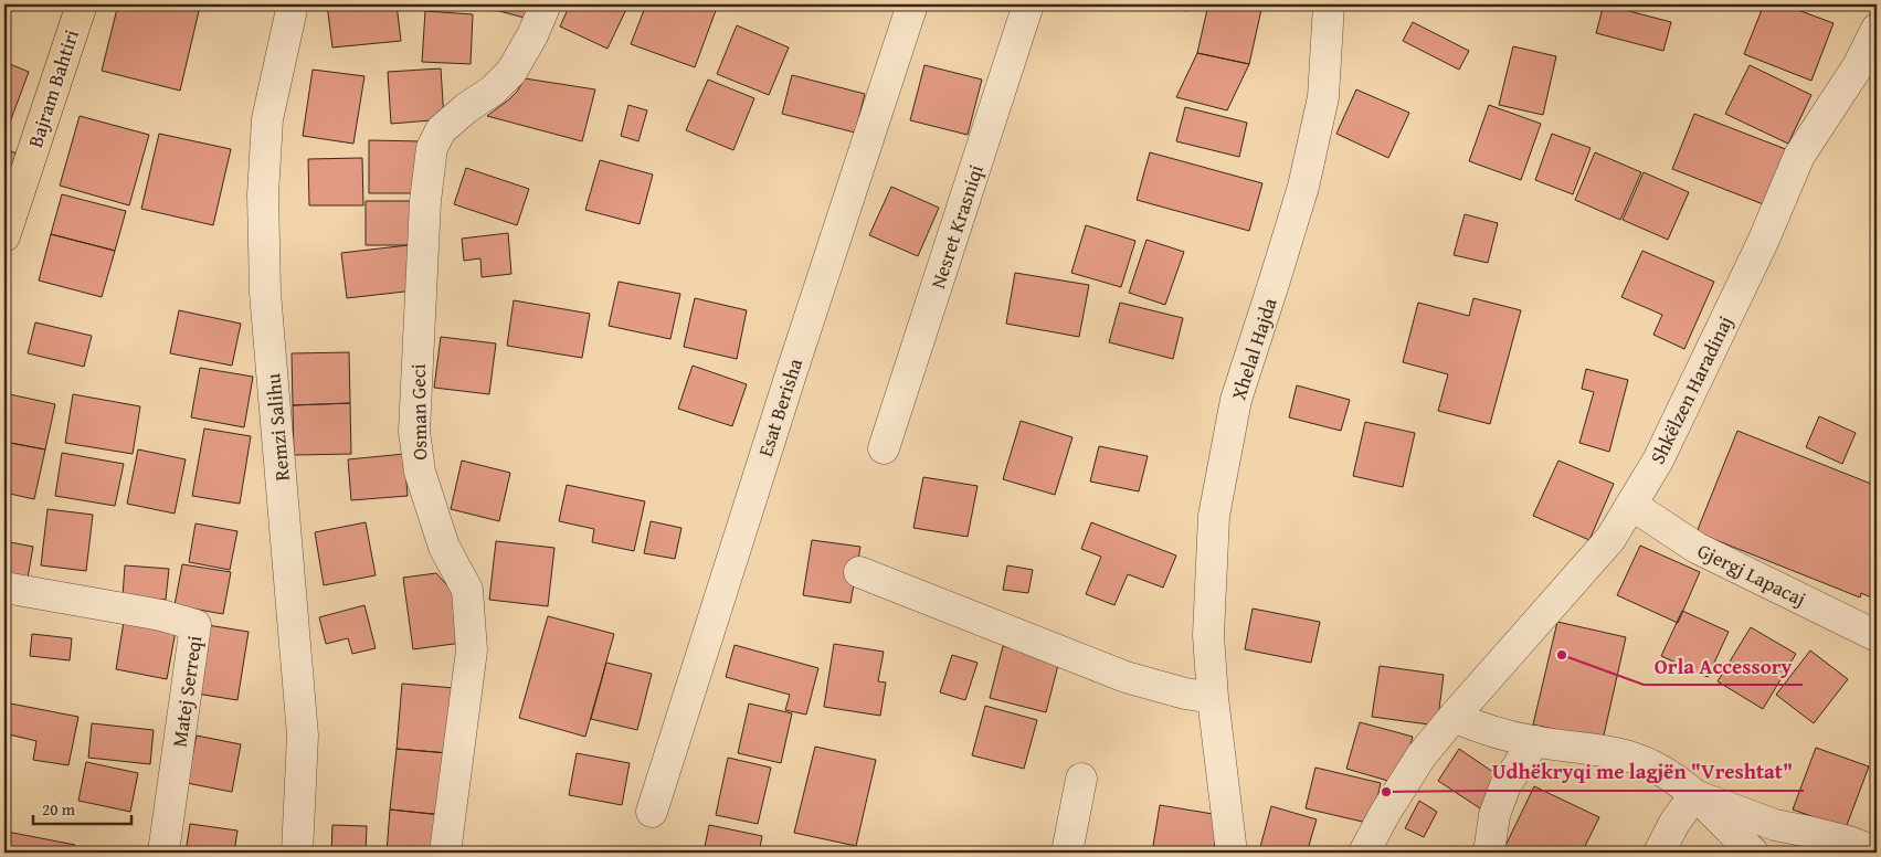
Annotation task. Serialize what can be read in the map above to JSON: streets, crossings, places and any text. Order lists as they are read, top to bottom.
{
  "streets": {
    "main road": ["Bajram Bahtiri"],
    "street": [
      "Nesret Krasniqi",
      "Xhelal Hajda",
      "Shkëlzen Haradinaj",
      "Esat Berisha",
      "Osman Geci",
      "Remzi Salihu",
      "Gjergj Lapacaj",
      "Matej Serreqi"
    ]
  },
  "crossings": [
    ["Shkëlzen Haradinaj", "Gjergj Lapacaj"]
  ],
  "places": ["Orla Accessory", "Udhëkryqi me lagjën \"Vreshtat\""],
  "scale_bar": "20 m"
}
